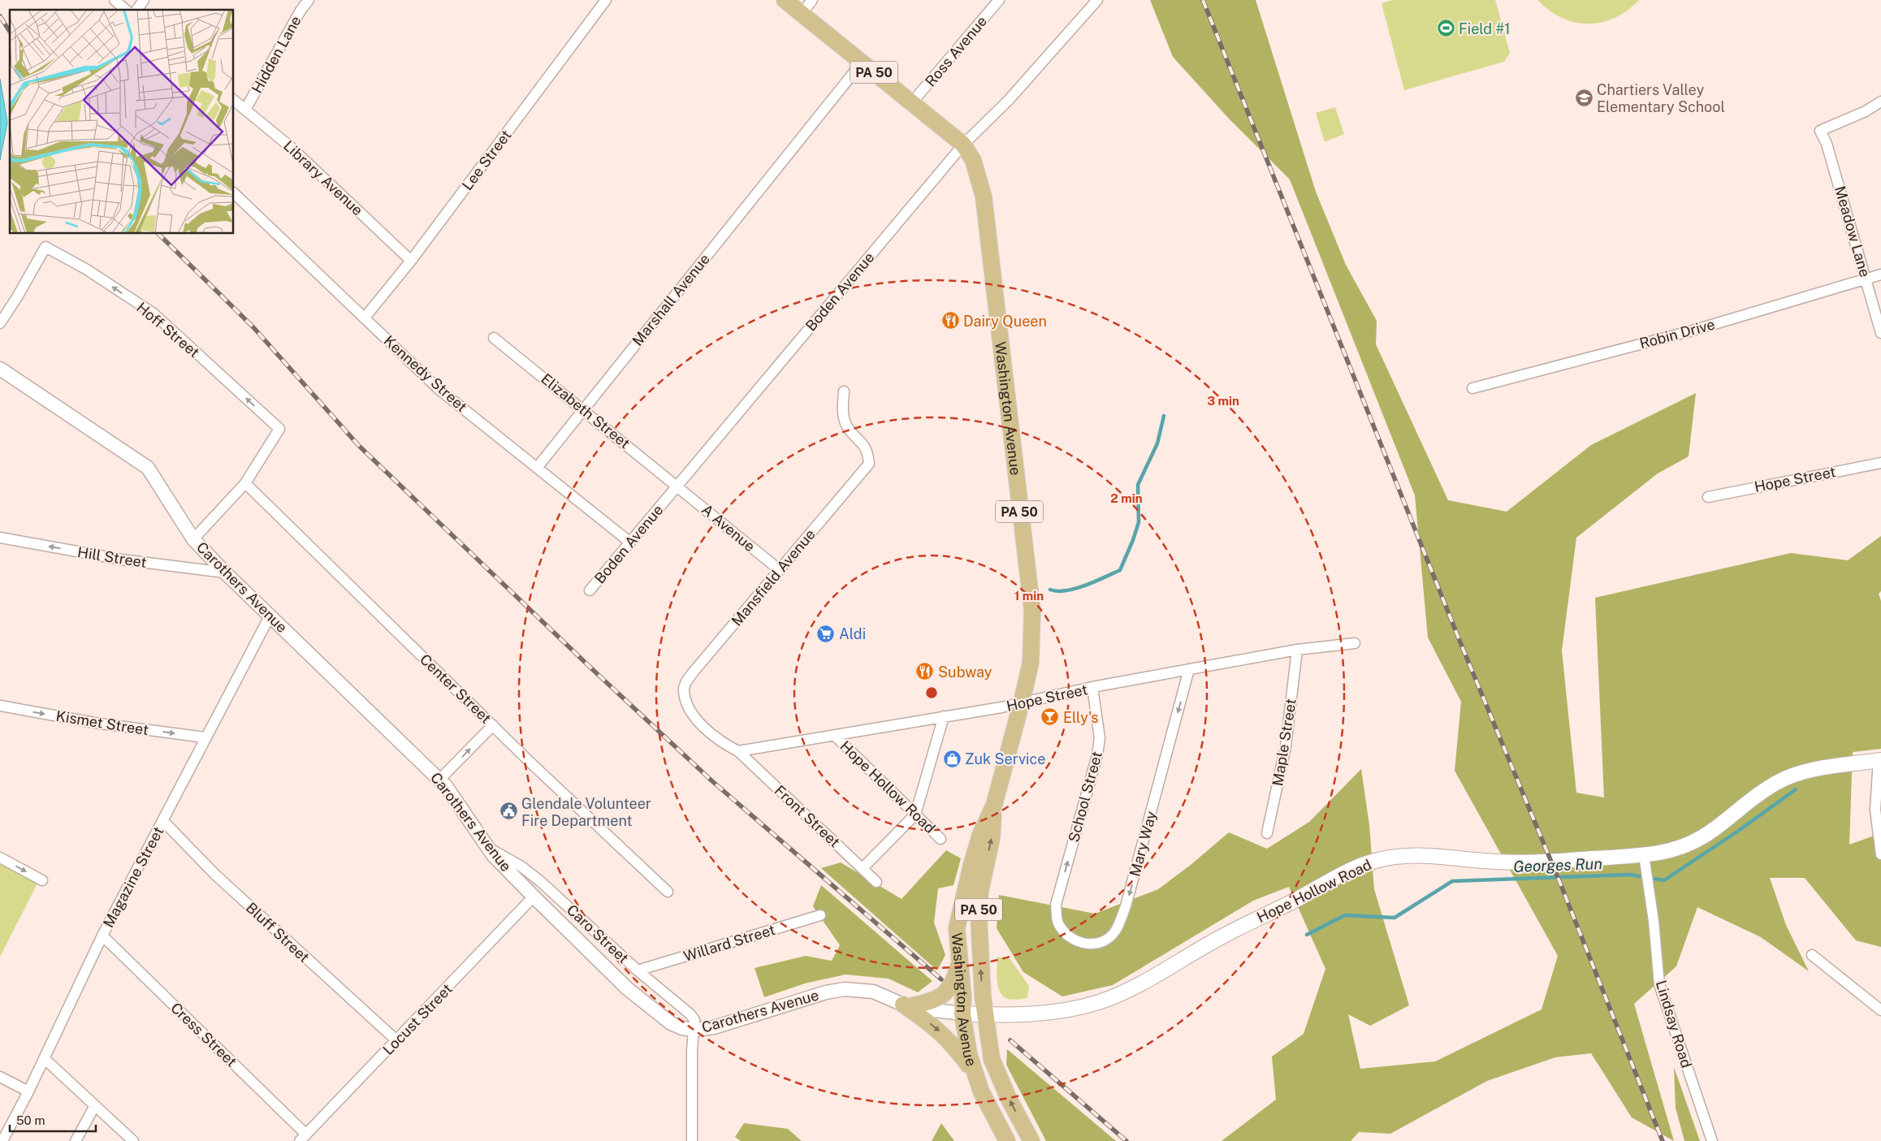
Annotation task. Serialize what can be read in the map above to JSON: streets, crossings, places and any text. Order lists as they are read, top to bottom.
{
  "streets": {
    "main road": ["PA 50", "Washington Avenue", "Hope Hollow Road"],
    "street": [
      "Ross Avenue",
      "Hidden Lane",
      "Lee Street",
      "Library Avenue",
      "Meadow Lane",
      "Boden Avenue",
      "Marshall Avenue",
      "Hoff Street",
      "Robin Drive",
      "Kennedy Street",
      "Elizabeth Street",
      "Hope Street",
      "A Avenue",
      "Hill Street",
      "Mansfield Avenue",
      "Carothers Avenue",
      "Center Street",
      "Kismet Street",
      "Maple Street",
      "School Street",
      "Front Street",
      "Mary Way",
      "Magazine Street",
      "Bluff Street",
      "Caro Street",
      "Willard Street",
      "Locust Street",
      "Lindsay Road",
      "Cress Street"
    ]
  },
  "crossings": [
    ["Ross Avenue", "Washington Avenue"],
    ["Hidden Lane", "Library Avenue"],
    ["Lee Street", "Library Avenue"],
    ["Lee Street", "Kennedy Street"],
    ["Meadow Lane", "Robin Drive"],
    ["Boden Avenue", "Kennedy Street"],
    ["Boden Avenue", "Washington Avenue"],
    ["Boden Avenue", "Elizabeth Street"],
    ["Boden Avenue", "A Avenue"],
    ["Marshall Avenue", "Kennedy Street"],
    ["Marshall Avenue", "Washington Avenue"],
    ["Marshall Avenue", "Elizabeth Street"],
    ["Hoff Street", "Center Street"],
    ["Washington Avenue", "Hope Street"],
    ["Washington Avenue", "Carothers Avenue"],
    ["Washington Avenue", "Hope Hollow Road"],
    ["Elizabeth Street", "A Avenue"],
    ["Hope Street", "Mansfield Avenue"],
    ["Hope Street", "Maple Street"],
    ["Hope Street", "Hope Hollow Road"],
    ["Hope Street", "School Street"],
    ["Hope Street", "Front Street"],
    ["Hope Street", "Mary Way"],
    ["A Avenue", "Mansfield Avenue"],
    ["Hill Street", "Carothers Avenue"],
    ["Mansfield Avenue", "Front Street"],
    ["Carothers Avenue", "Hope Hollow Road"],
    ["Carothers Avenue", "Magazine Street"],
    ["Carothers Avenue", "Caro Street"],
    ["Carothers Avenue", "Locust Street"],
    ["Kismet Street", "Magazine Street"],
    ["Hope Hollow Road", "Lindsay Road"],
    ["School Street", "Mary Way"],
    ["Magazine Street", "Bluff Street"],
    ["Magazine Street", "Cress Street"],
    ["Bluff Street", "Locust Street"],
    ["Caro Street", "Willard Street"],
    ["Locust Street", "Cress Street"]
  ],
  "one_way": ["Hill Street", "Kismet Street", "School Street"],
  "water": ["Georges Run"],
  "places": {
    "sports": ["Field #1"],
    "school or university": ["Chartiers Valley Elementary School"],
    "restaurant": ["Dairy Queen", "Subway"],
    "supermarket": ["Aldi"],
    "bar": ["Elly's"],
    "shop": ["Zuk Service"],
    "public building": ["Glendale Volunteer Fire Department"]
  },
  "scale_bar": "50 m",
  "rings": ["3 min", "2 min", "1 min"]
}
